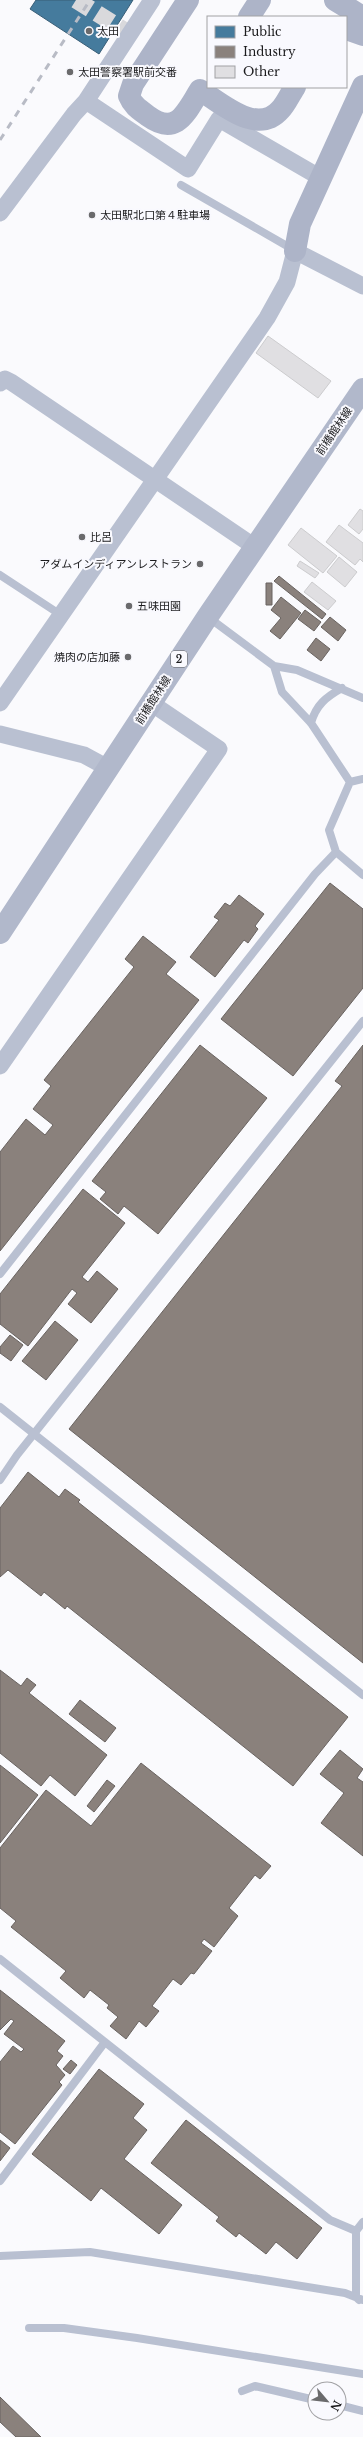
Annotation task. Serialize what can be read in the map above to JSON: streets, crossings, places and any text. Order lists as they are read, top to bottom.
{
  "streets": {
    "main road": ["前橋館林線", "2"]
  },
  "places": [
    "太田",
    "太田警察署駅前交番",
    "太田駅北口第４駐車場",
    "比呂",
    "アダムインディアンレストラン",
    "五味田園",
    "焼肉の店加藤"
  ],
  "legend": ["Public", "Industry", "Other"],
  "north": "bottom right"
}
